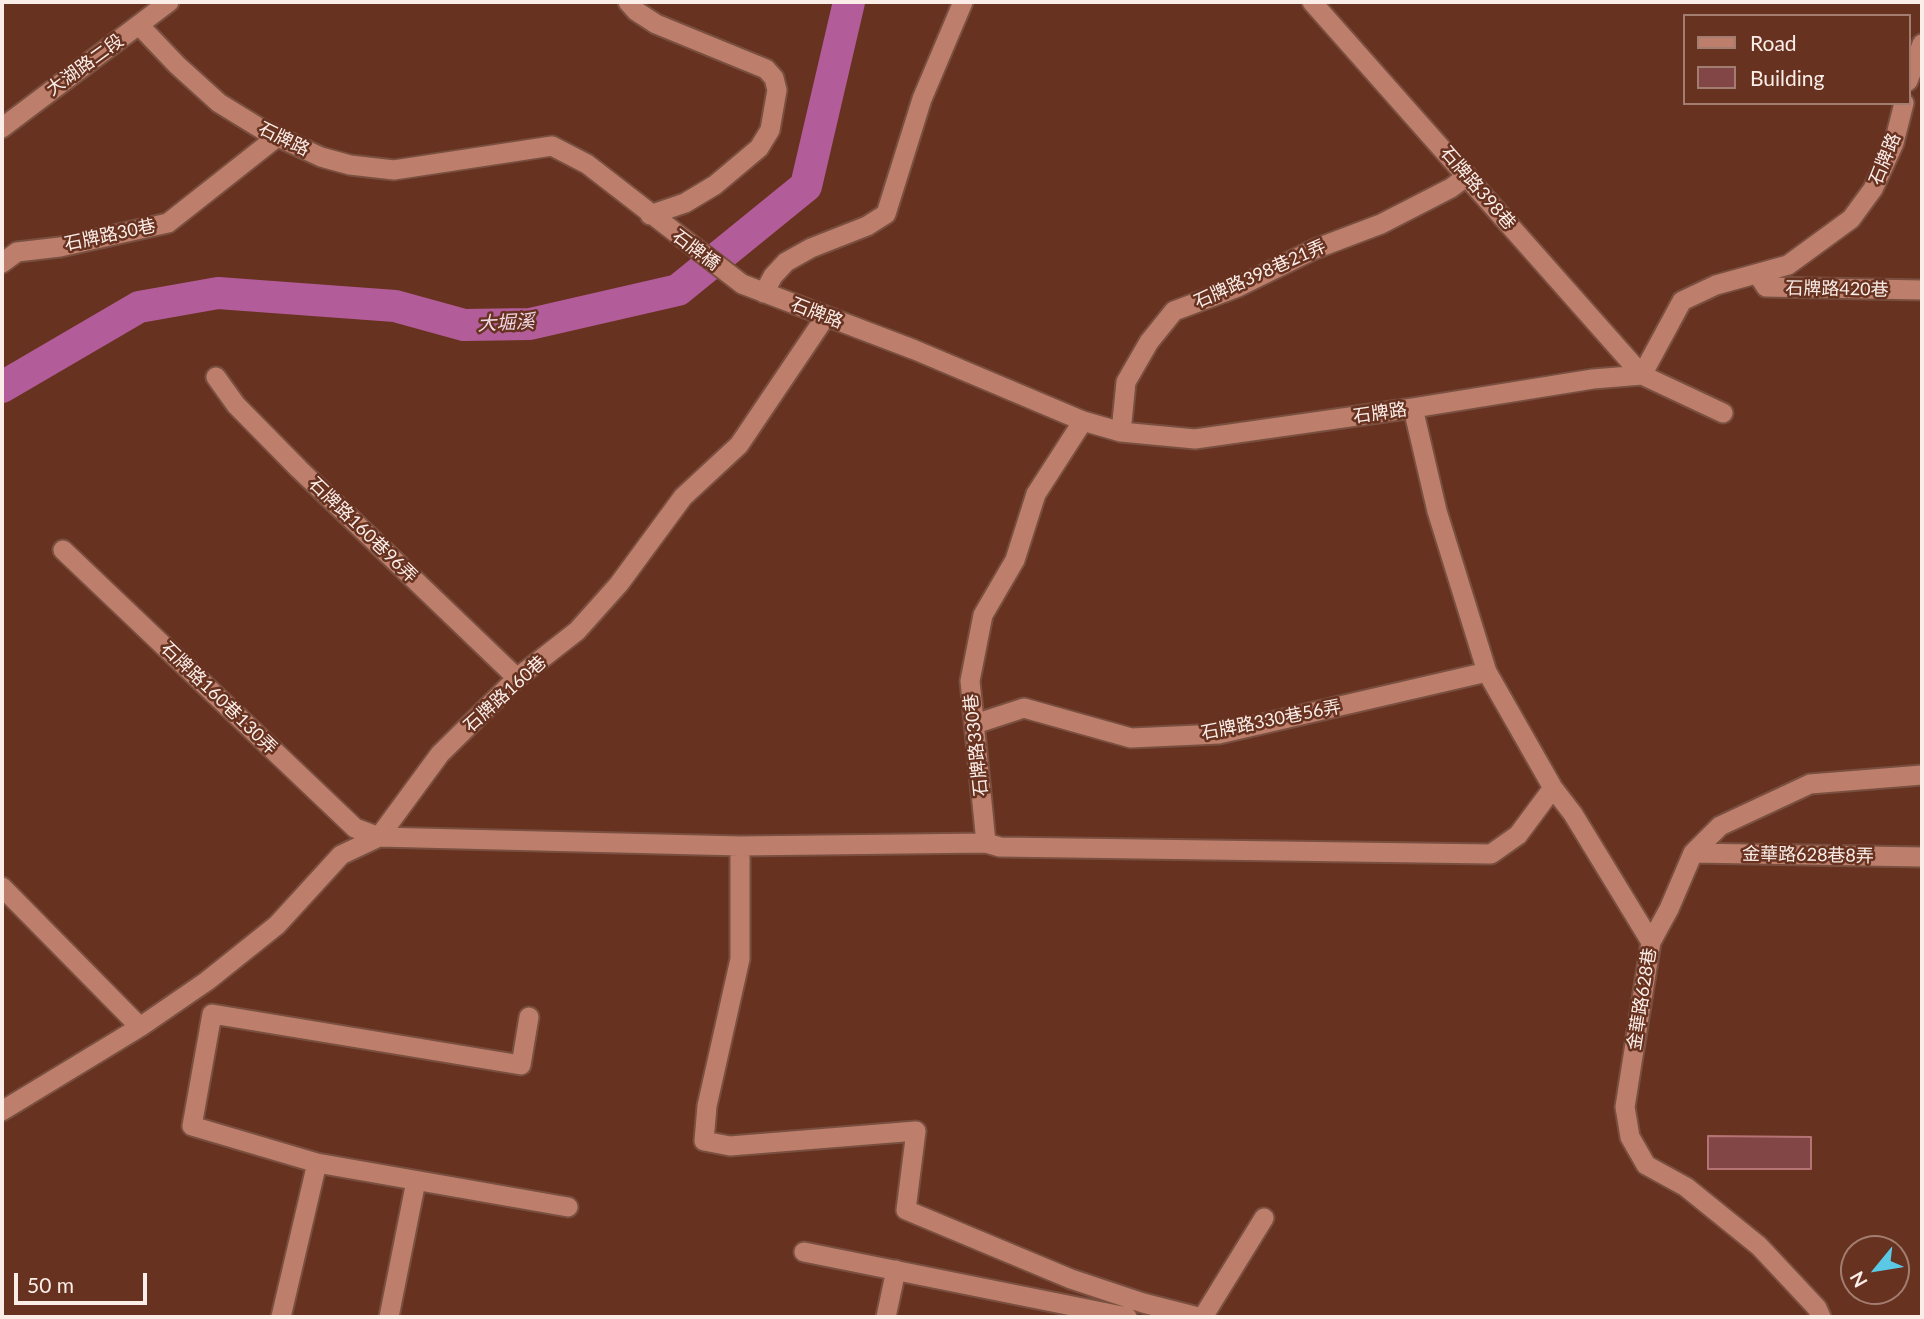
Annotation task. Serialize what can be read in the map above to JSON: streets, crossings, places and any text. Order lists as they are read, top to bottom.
{
  "streets": {
    "street": [
      "大湖路二段",
      "石牌路",
      "石牌路398巷",
      "石牌路30巷",
      "石牌橋",
      "石牌路398巷21弄",
      "石牌路420巷",
      "石牌路160巷96弄",
      "石牌路160巷",
      "石牌路160巷130弄",
      "石牌路330巷56弄",
      "石牌路330巷",
      "金華路628巷8弄",
      "金華路628巷"
    ]
  },
  "crossings": [
    ["大湖路二段", "石牌路"],
    ["石牌路", "石牌路398巷"],
    ["石牌路", "石牌路30巷"],
    ["石牌路", "石牌橋"],
    ["石牌路", "石牌路398巷21弄"],
    ["石牌路", "石牌路420巷"],
    ["石牌路", "石牌路160巷"],
    ["石牌路", "石牌路330巷"],
    ["石牌路398巷", "石牌路398巷21弄"],
    ["石牌路160巷96弄", "石牌路160巷"],
    ["石牌路160巷", "石牌路160巷130弄"],
    ["石牌路330巷56弄", "石牌路330巷"],
    ["金華路628巷8弄", "金華路628巷"]
  ],
  "water": ["大堀溪"],
  "legend": ["Road", "Building"],
  "scale_bar": "50 m",
  "north": "bottom left"
}
